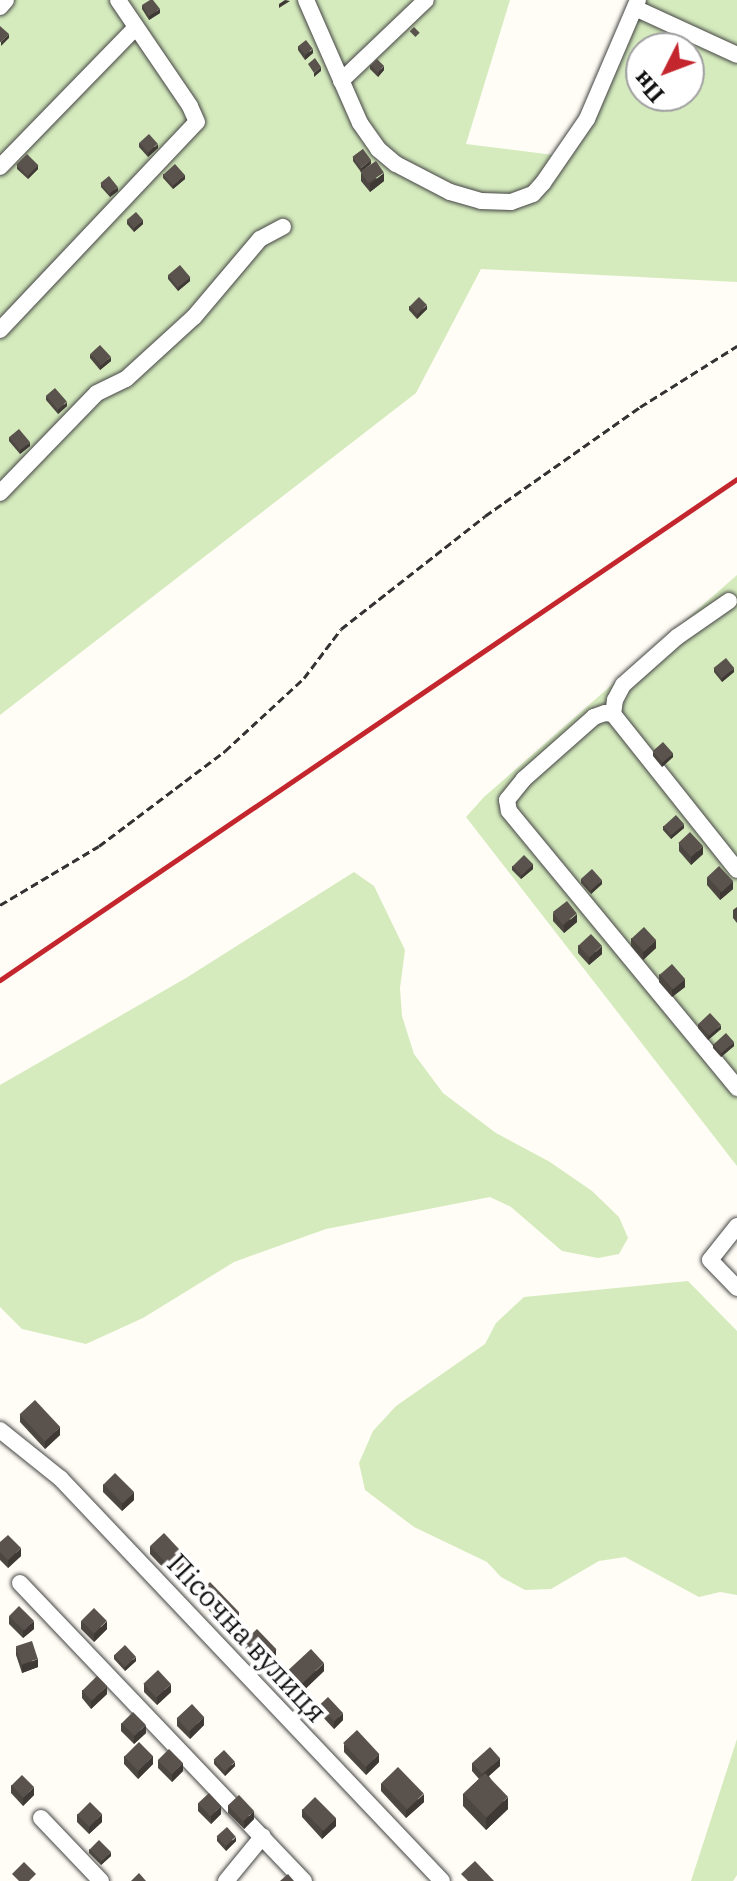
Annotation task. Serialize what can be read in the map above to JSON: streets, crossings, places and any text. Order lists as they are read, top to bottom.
{
  "streets": {
    "street": ["Пісочна вулиця"]
  },
  "north": "bottom left"
}
